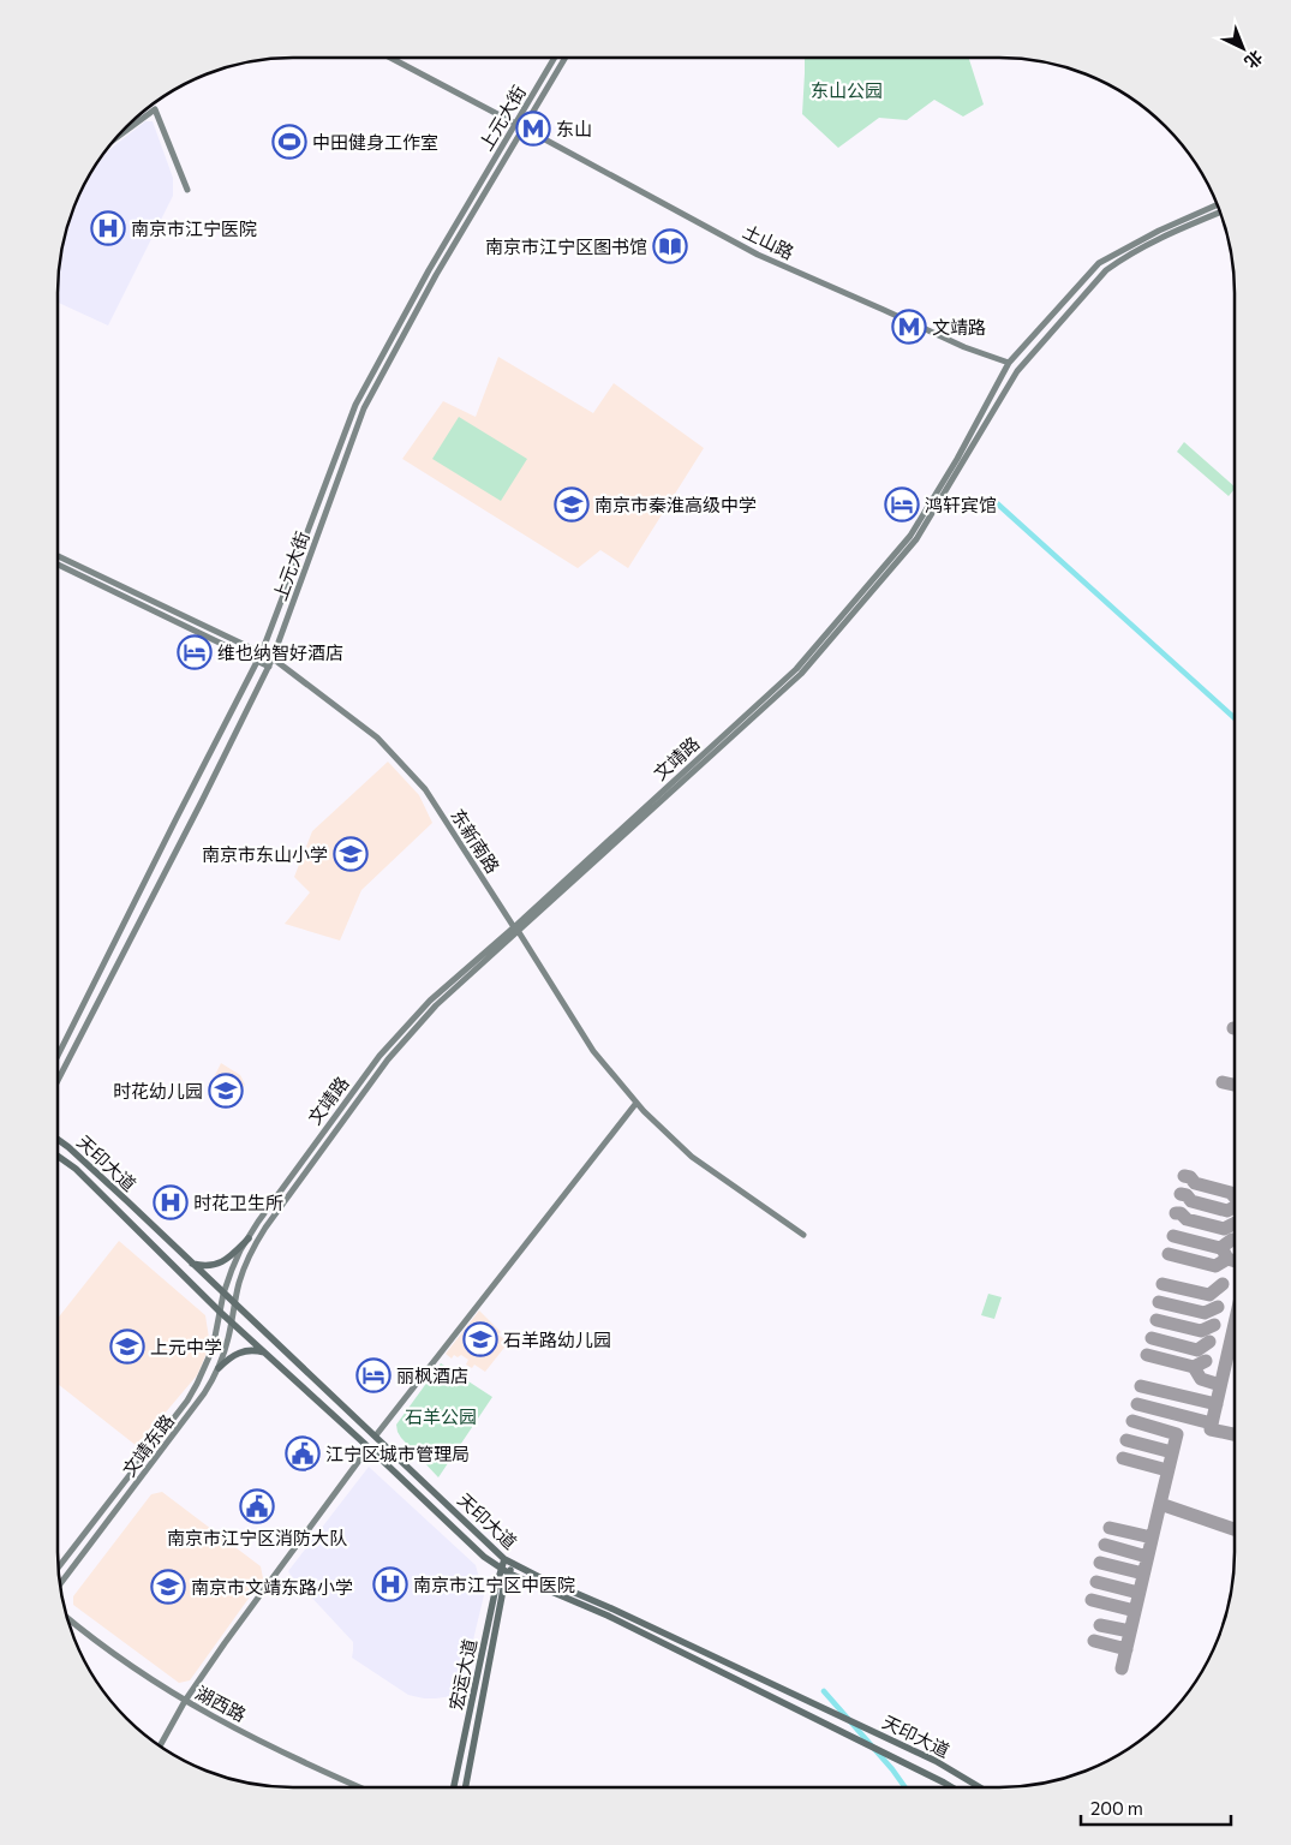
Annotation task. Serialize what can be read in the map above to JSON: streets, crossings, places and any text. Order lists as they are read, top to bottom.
{
  "streets": {
    "main road": [
      "上元大街",
      "土山路",
      "文靖路",
      "东新南路",
      "天印大道",
      "文靖东路",
      "宏运大道",
      "湖西路"
    ]
  },
  "crossings": [
    ["上元大街", "土山路"],
    ["上元大街", "东新南路"],
    ["土山路", "文靖路"],
    ["文靖路", "东新南路"],
    ["文靖路", "天印大道"],
    ["文靖路", "文靖东路"],
    ["天印大道", "文靖东路"],
    ["天印大道", "宏运大道"]
  ],
  "parks": ["东山公园", "石羊公园"],
  "places": {
    "metro station": ["东山", "文靖路"],
    "sports": ["中田健身工作室"],
    "hospital": ["南京市江宁医院", "时花卫生所", "南京市江宁区中医院"],
    "library": ["南京市江宁区图书馆"],
    "school or university": [
      "南京市秦淮高级中学",
      "南京市东山小学",
      "时花幼儿园",
      "石羊路幼儿园",
      "上元中学",
      "南京市文靖东路小学"
    ],
    "hotel": ["鸿轩宾馆", "维也纳智好酒店", "丽枫酒店"],
    "public building": ["江宁区城市管理局", "南京市江宁区消防大队"]
  },
  "scale_bar": "200 m",
  "north": "bottom right"
}
